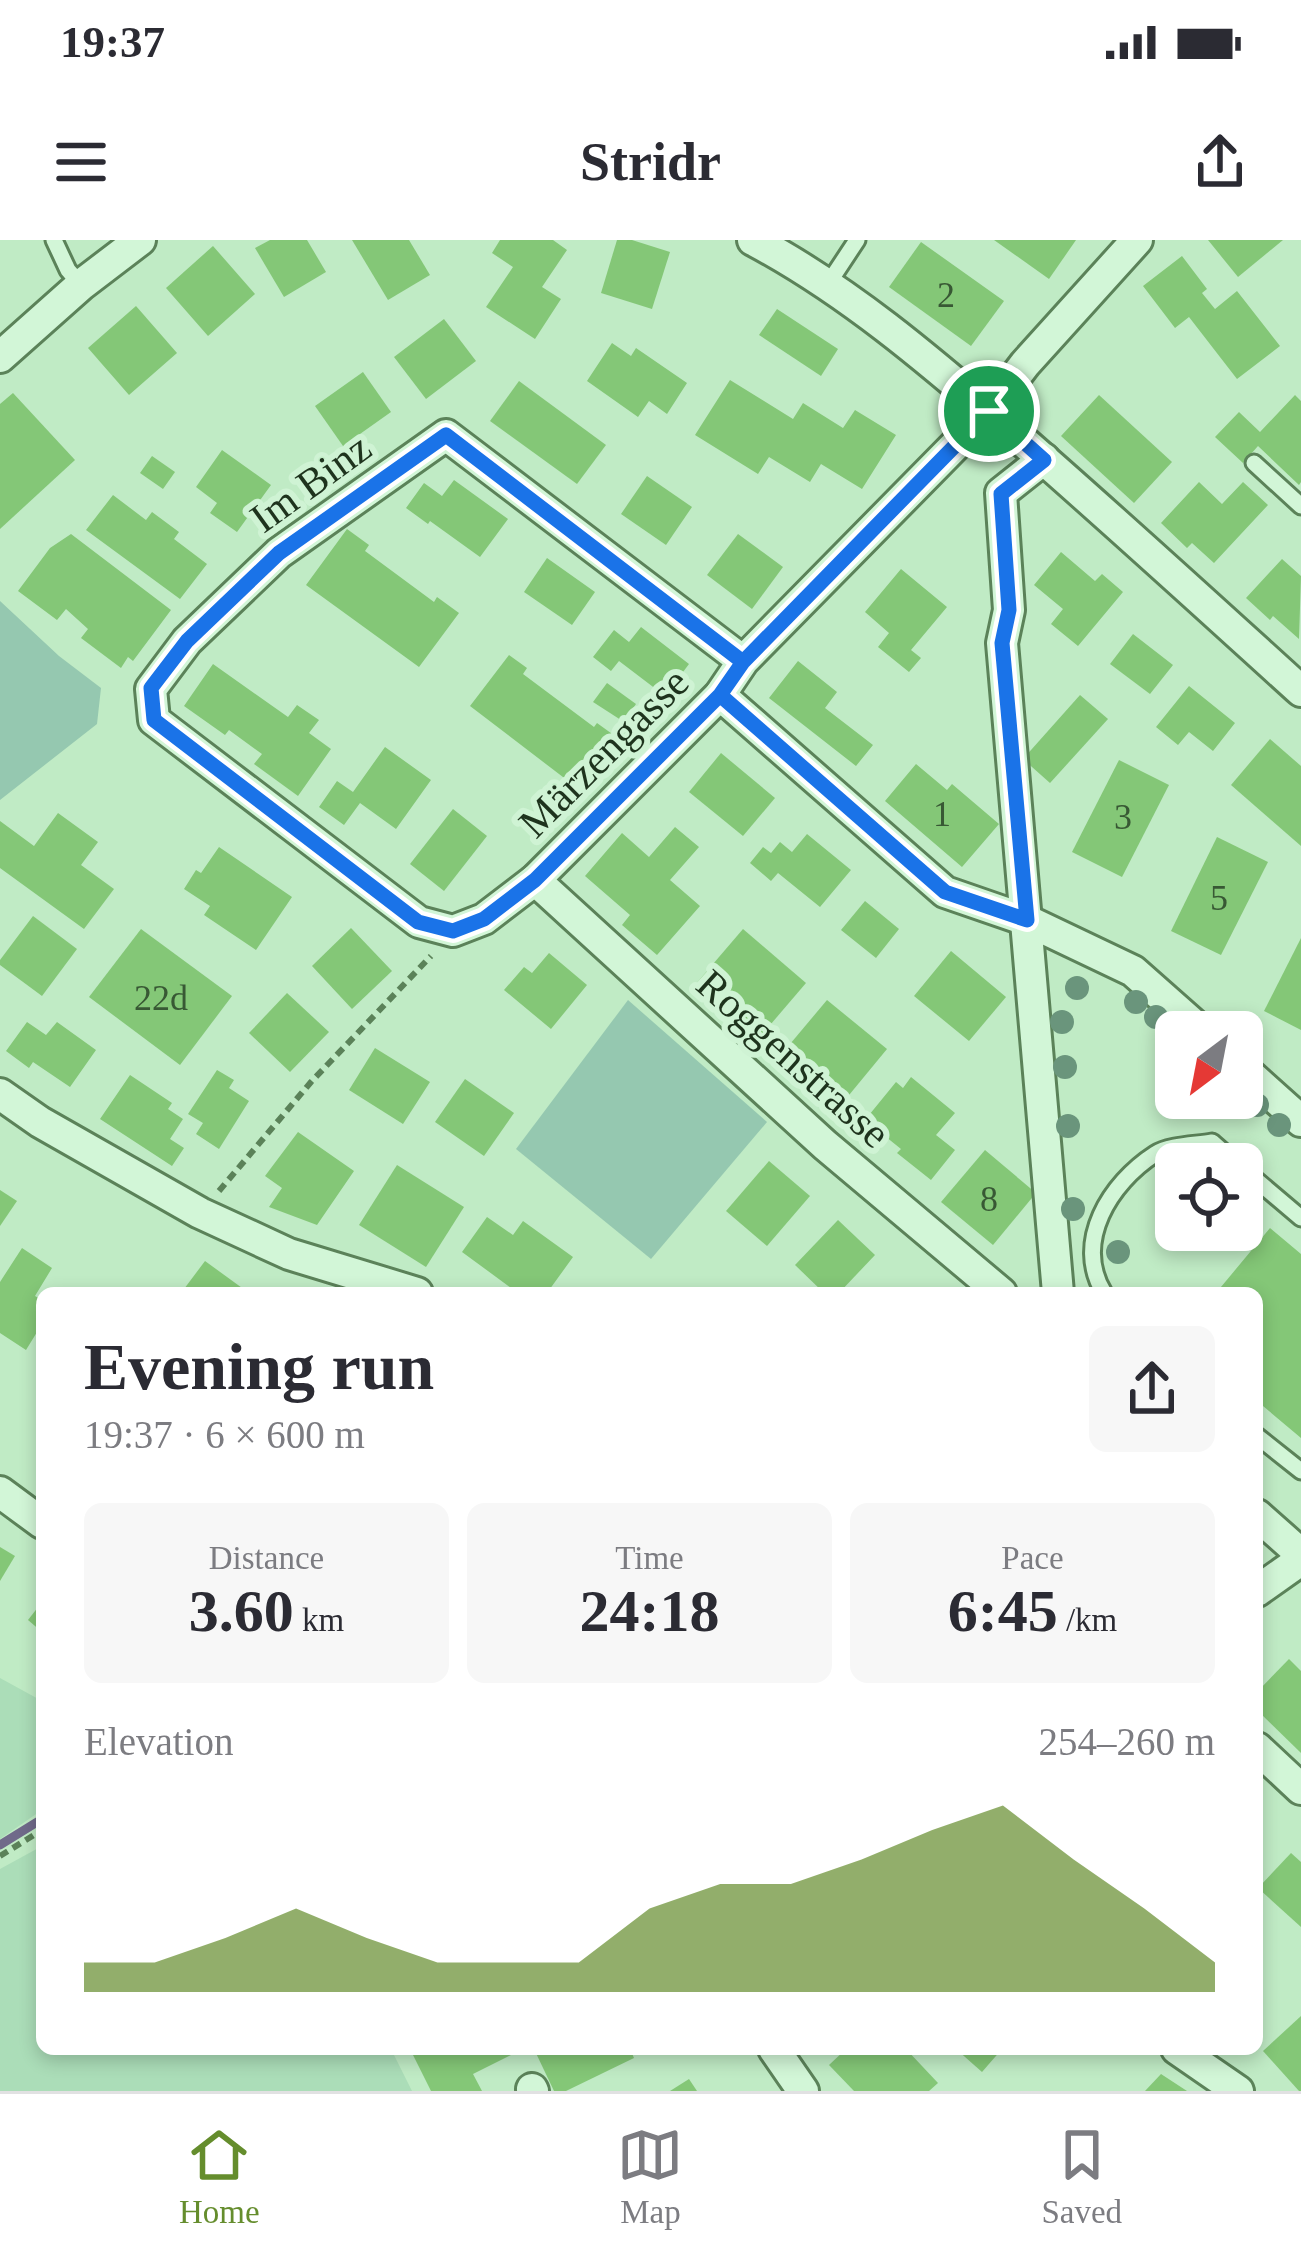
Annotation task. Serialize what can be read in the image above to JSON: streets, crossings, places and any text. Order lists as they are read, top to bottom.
{
  "streets": {
    "street": ["Im Binz", "Märzengasse", "Roggenstrasse"]
  },
  "crossings": [
    ["Im Binz", "Märzengasse"],
    ["Märzengasse", "Roggenstrasse"]
  ],
  "house_numbers": [
    "2",
    "1",
    "3",
    "5",
    "22d",
    "8"
  ],
  "north": "bottom left",
  "page": {
    "status": "19:37",
    "header": "Stridr",
    "heading": ["Evening run", "19:37 · 6 × 600 m"],
    "stats": [
      ["Distance", "3.60 km"],
      ["Time", "24:18"],
      ["Pace", "6:45 /km"]
    ],
    "chart": ["Elevation", "254–260 m"],
    "tabs": ["Home", "Map", "Saved"]
  }
}
